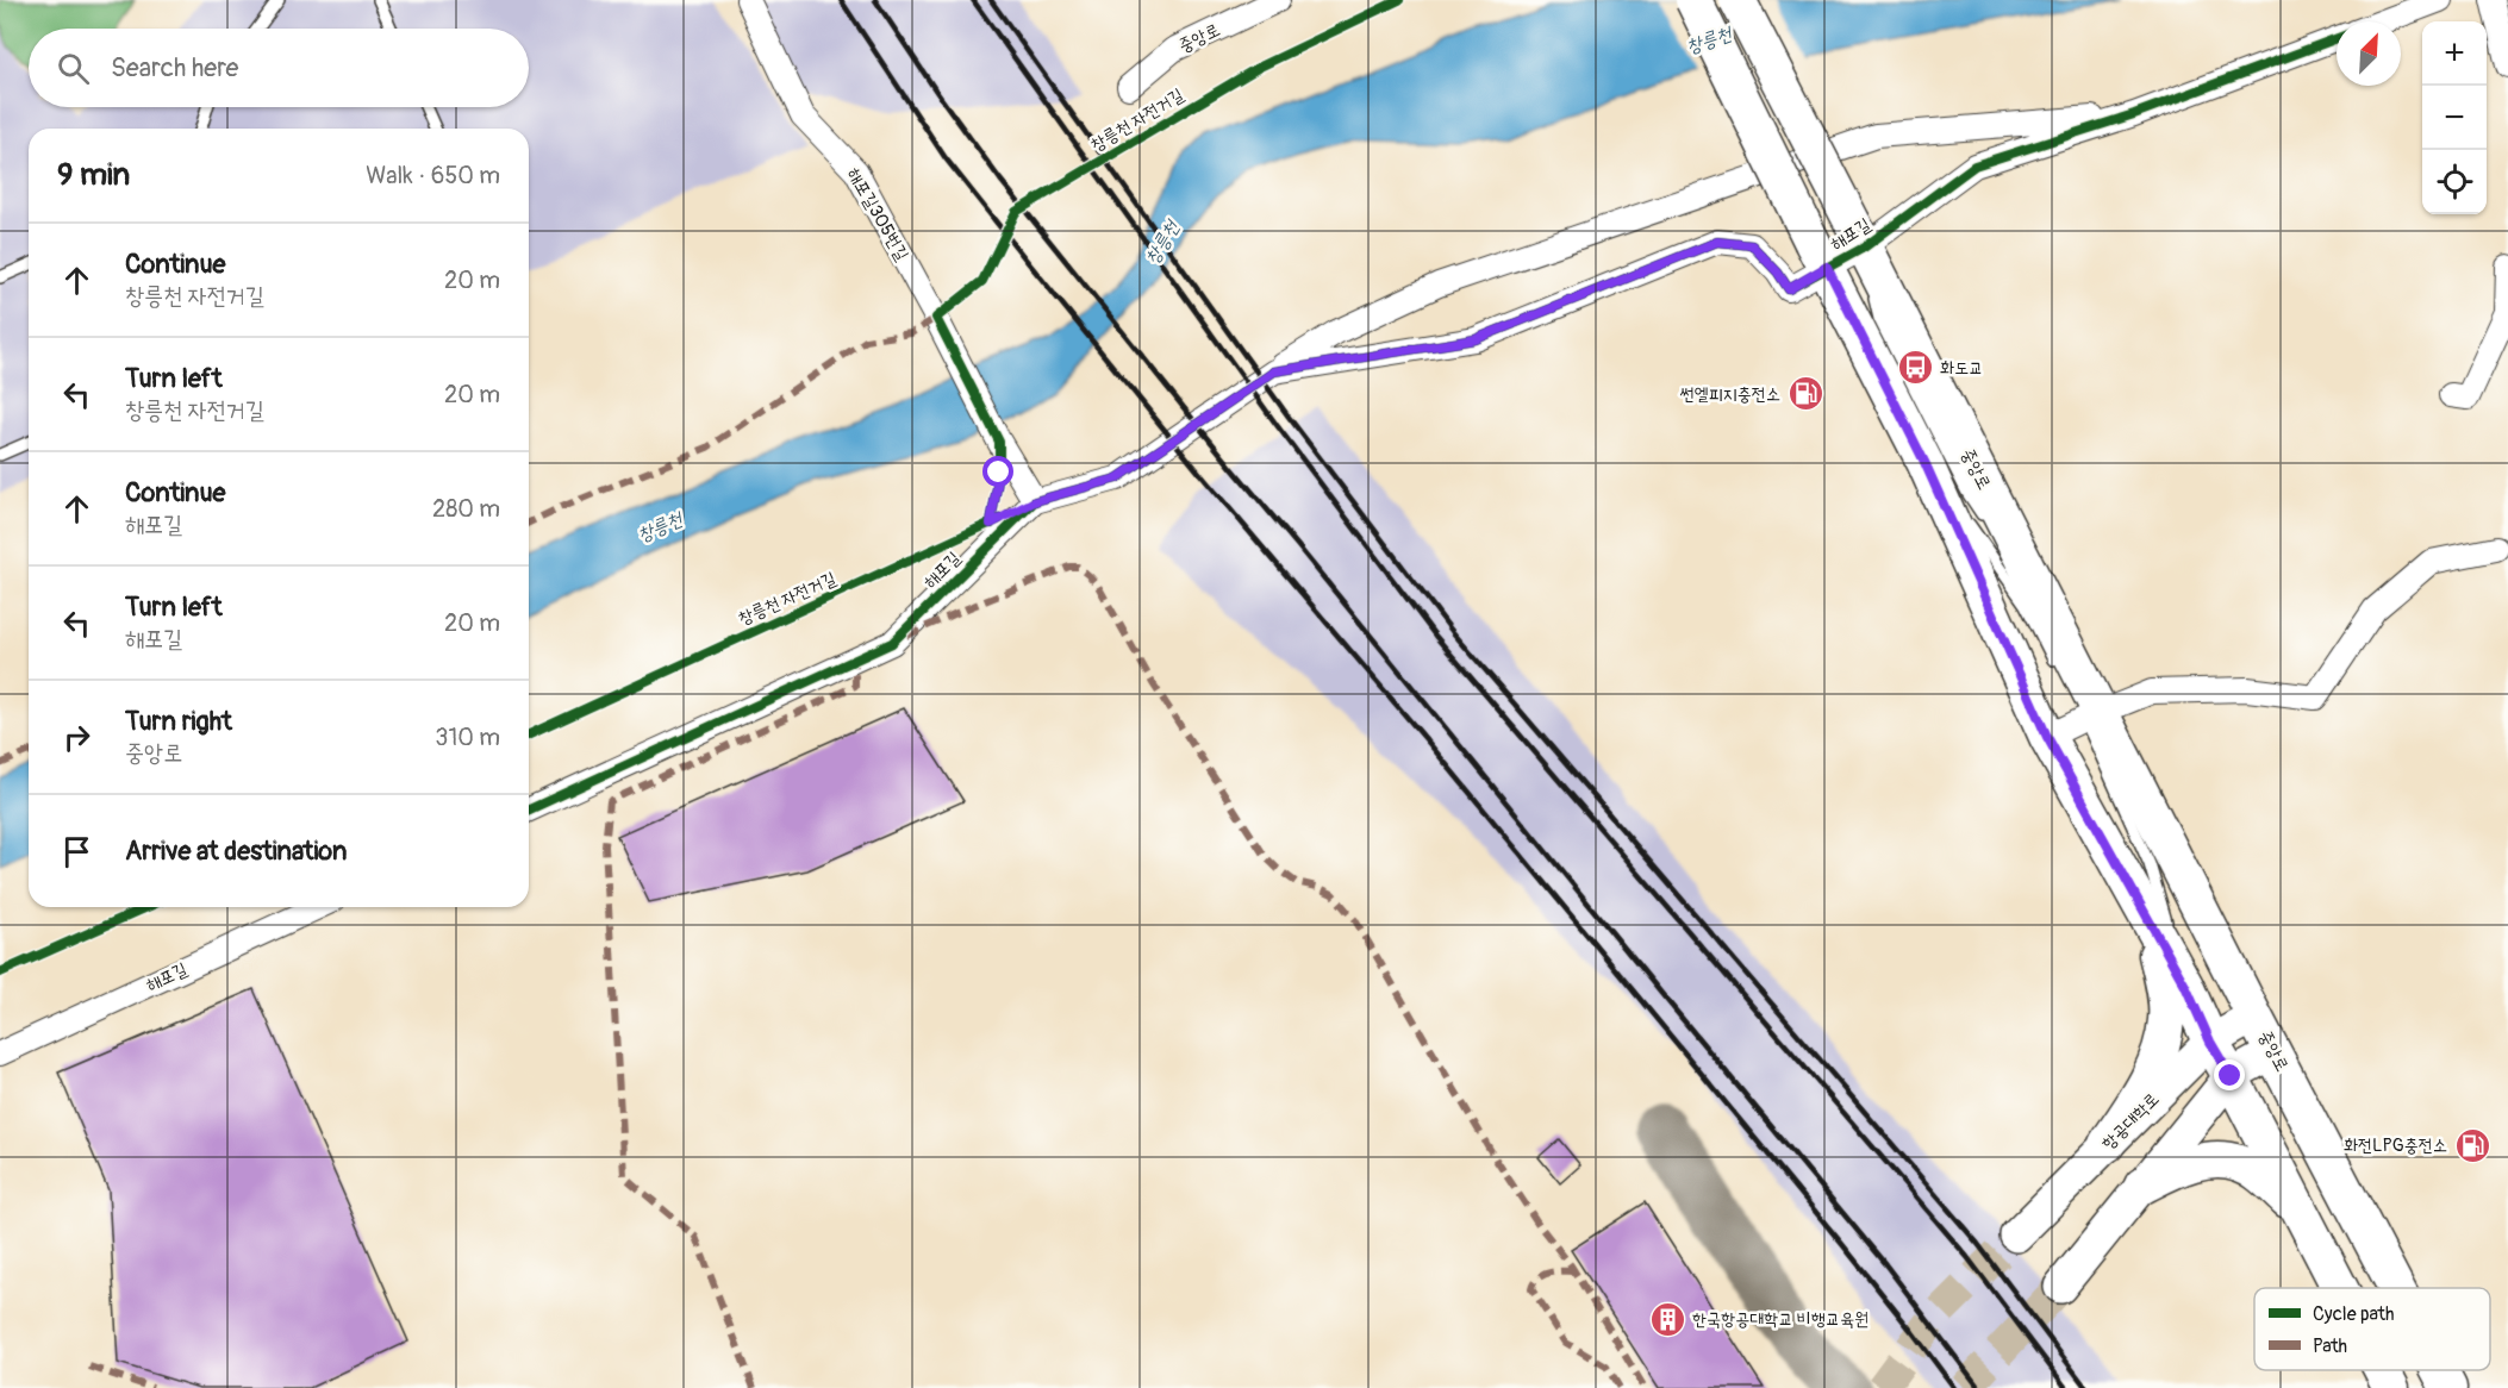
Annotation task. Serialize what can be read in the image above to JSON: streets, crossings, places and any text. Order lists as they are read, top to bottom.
{
  "streets": {
    "main road": ["중앙로"],
    "street": ["해포길305번길", "해포길", "항공대학로"],
    "cycle path": ["창릉천 자전거길"]
  },
  "crossings": [
    ["중앙로", "해포길"],
    ["중앙로", "항공대학로"],
    ["해포길305번길", "해포길"]
  ],
  "water": ["창릉천"],
  "places": {
    "bus stop": ["화도교"],
    "fuel station": ["썬엘피지충전소", "화전LPG충전소"],
    "building": ["한국항공대학교 비행교육원"]
  },
  "legend": ["Cycle path", "Path"],
  "north": "top right",
  "page": {
    "map_buttons": ["+", "−"],
    "search": "Search here",
    "heading": ["9 min", "Walk · 650 m"],
    "list": [
      ["Continue", "창릉천 자전거길", "20 m"],
      ["Turn left", "창릉천 자전거길", "20 m"],
      ["Continue", "해포길", "280 m"],
      ["Turn left", "해포길", "20 m"],
      ["Turn right", "중앙로", "310 m"],
      "Arrive at destination"
    ]
  }
}
